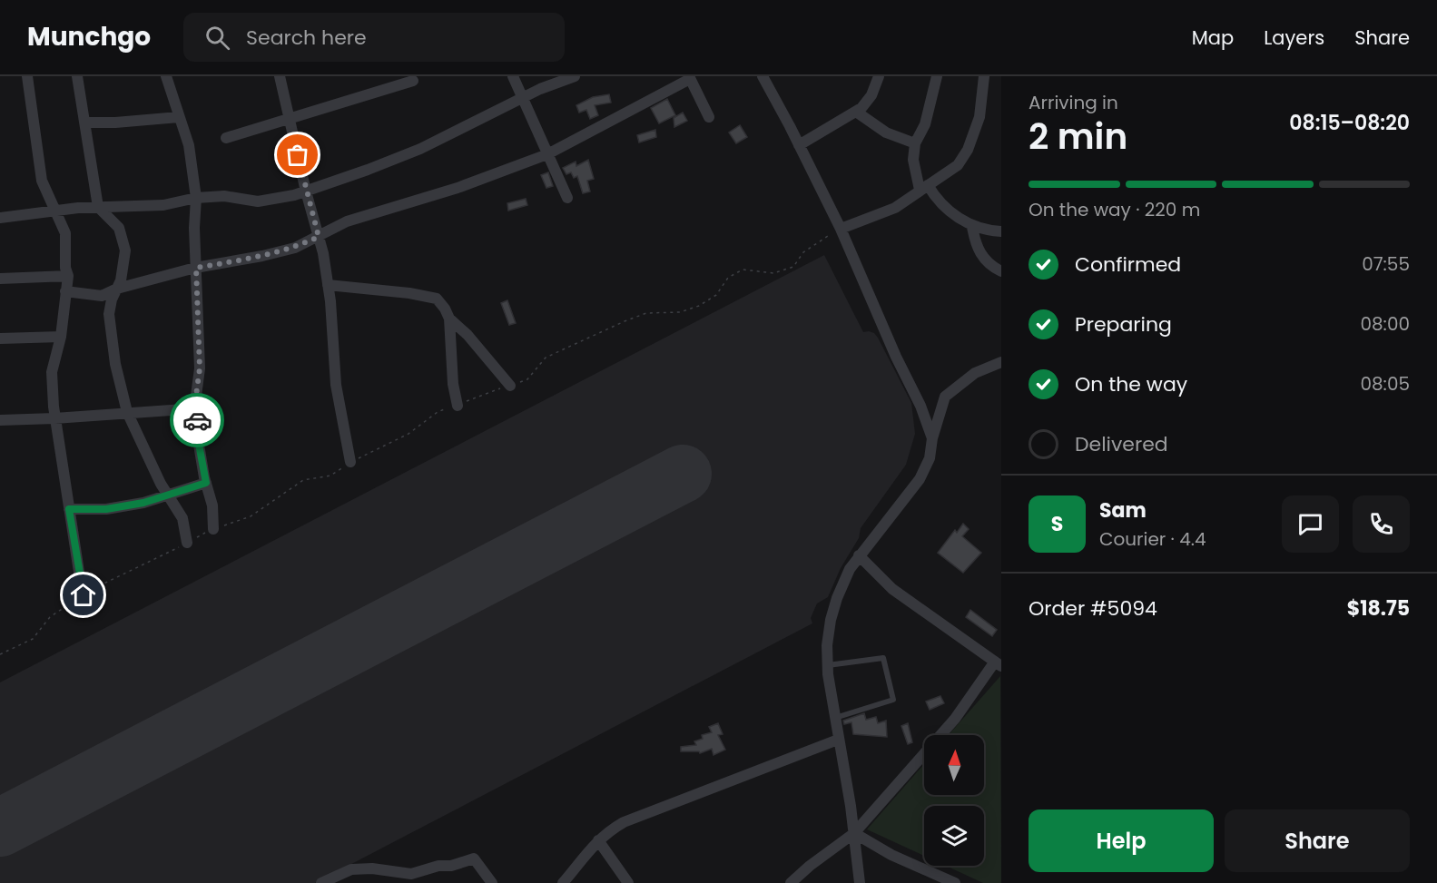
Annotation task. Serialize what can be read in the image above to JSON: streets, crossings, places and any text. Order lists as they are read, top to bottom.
{
  "north": "top",
  "page": {
    "header": "Munchgo",
    "search": "Search here",
    "nav": ["Map", "Layers", "Share"],
    "heading": ["2 min", "Arriving in", "08:15–08:20"],
    "panel": [
      "Sam",
      "Courier · 4.4",
      "Order #5094",
      "$18.75"
    ],
    "bar": "On the way · 220 m",
    "list": [
      ["Confirmed", "07:55"],
      ["Preparing", "08:00"],
      ["On the way", "08:05"],
      "Delivered"
    ],
    "round": "S",
    "buttons": ["Help", "Share"]
  }
}
